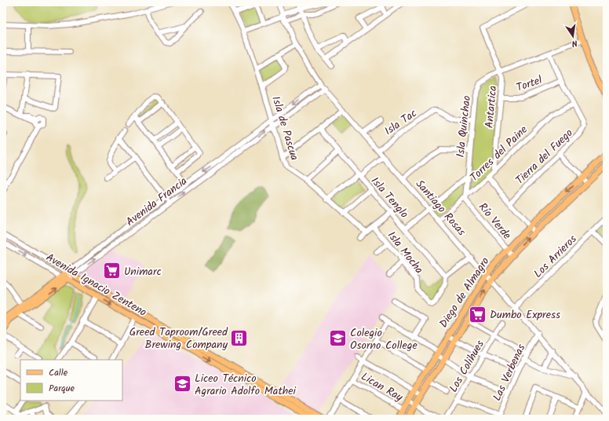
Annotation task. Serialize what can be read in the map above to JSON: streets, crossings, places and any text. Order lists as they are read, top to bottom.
{
  "streets": {
    "main road": ["Avenida Francia", "Avenida Ignacio Zenteno", "Diego de Almagro"],
    "street": [
      "Tortel",
      "Antartica",
      "Isla Tac",
      "Isla Quinchao",
      "Isla de Pascua",
      "Torres del Paine",
      "Tierra del Fuego",
      "Isla Tenglo",
      "Santiago Rosas",
      "Río Verde",
      "Isla Mocha",
      "Los Arrieros",
      "Los Colihues",
      "Las Verbenas",
      "Lican Ray"
    ]
  },
  "crossings": [
    ["Tortel", "Antartica"],
    ["Tortel", "Tierra del Fuego"],
    ["Antartica", "Isla Quinchao"],
    ["Antartica", "Torres del Paine"],
    ["Isla Tac", "Isla Quinchao"],
    ["Isla Tac", "Santiago Rosas"],
    ["Isla Quinchao", "Torres del Paine"],
    ["Isla Quinchao", "Tierra del Fuego"],
    ["Isla Quinchao", "Río Verde"],
    ["Isla de Pascua", "Avenida Francia"],
    ["Torres del Paine", "Tierra del Fuego"],
    ["Torres del Paine", "Santiago Rosas"],
    ["Torres del Paine", "Río Verde"],
    ["Isla Tenglo", "Isla Mocha"],
    ["Avenida Francia", "Santiago Rosas"],
    ["Avenida Francia", "Avenida Ignacio Zenteno"],
    ["Santiago Rosas", "Los Arrieros"],
    ["Santiago Rosas", "Diego de Almagro"],
    ["Santiago Rosas", "Las Verbenas"],
    ["Río Verde", "Diego de Almagro"],
    ["Diego de Almagro", "Lican Ray"]
  ],
  "places": {
    "supermarket": ["Unimarc", "Dumbo Express"],
    "building": ["Greed Taproom/Greed Brewing Company"],
    "school or university": ["Colegio Osorno College", "Liceo Técnico Agrario Adolfo Mathei"]
  },
  "legend": ["Calle", "Parque"],
  "north": "bottom"
}
